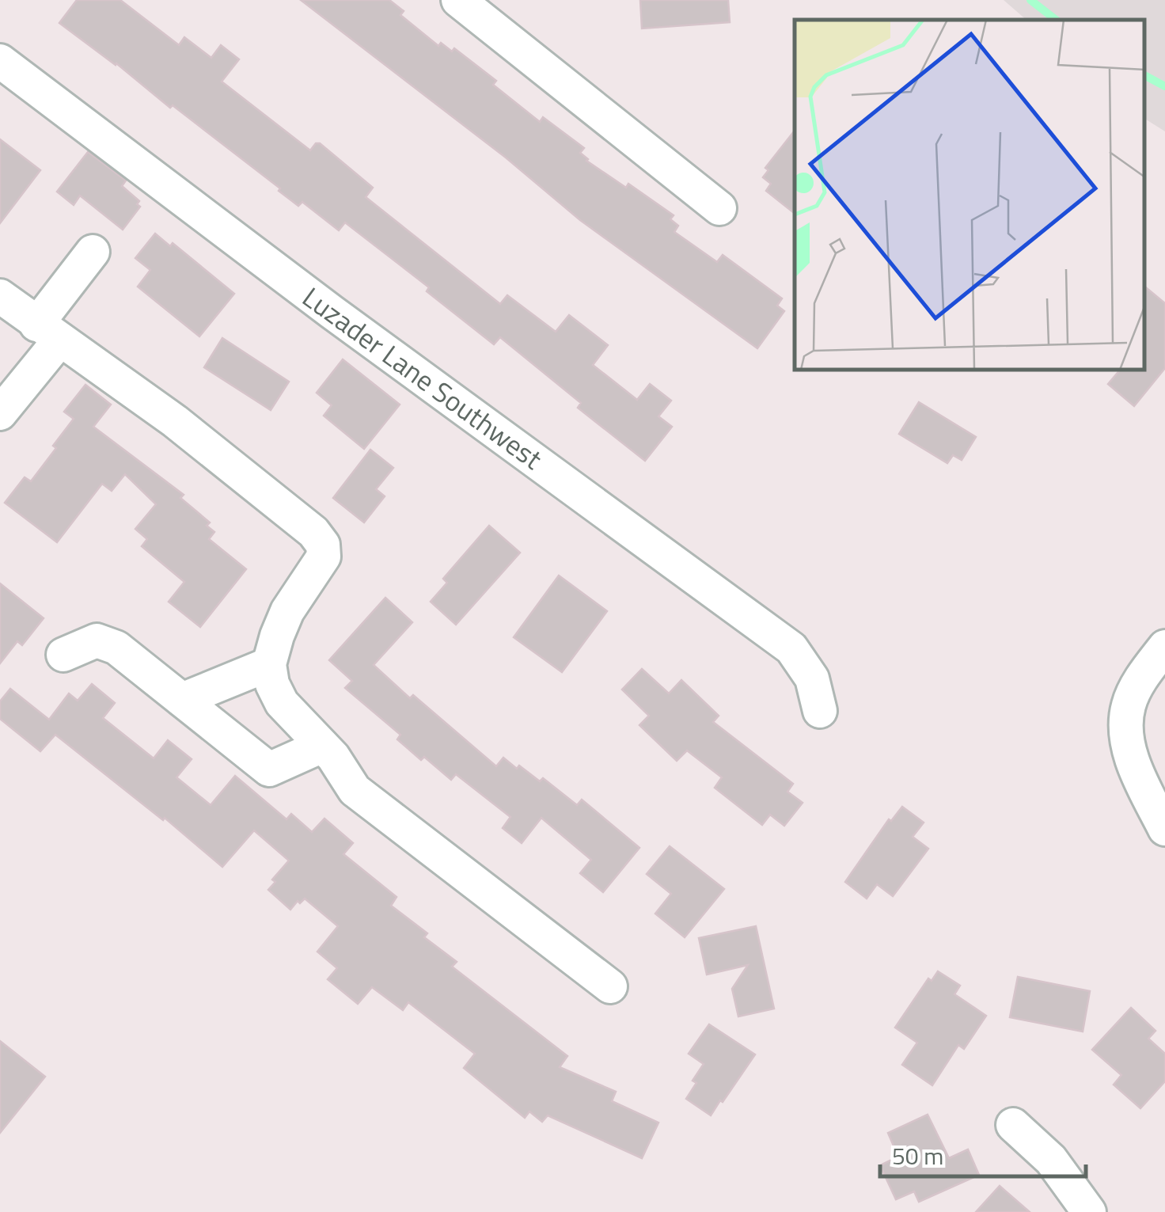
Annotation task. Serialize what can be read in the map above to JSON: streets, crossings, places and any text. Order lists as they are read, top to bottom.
{
  "streets": {
    "street": ["Luzader Lane Southwest"]
  },
  "scale_bar": "50 m"
}
